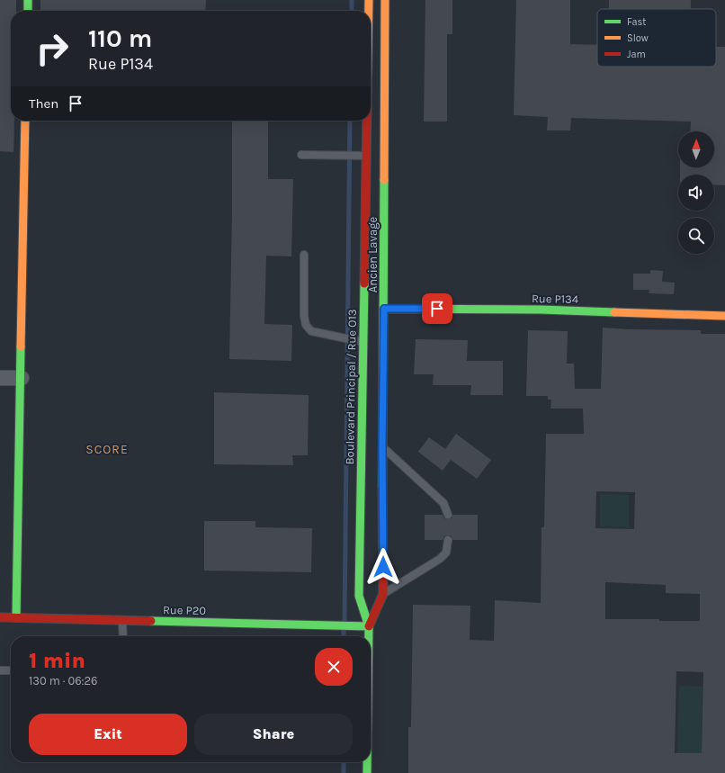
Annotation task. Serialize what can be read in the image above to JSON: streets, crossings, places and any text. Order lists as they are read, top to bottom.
{
  "streets": {
    "main road": [
      "Ancien Lavage",
      "Rue P134",
      "Boulevard Principal / Rue O13",
      "Rue P20"
    ]
  },
  "crossings": [
    ["Ancien Lavage", "Rue P134"],
    ["Ancien Lavage", "Boulevard Principal / Rue O13"],
    ["Ancien Lavage", "Rue P20"],
    ["Boulevard Principal / Rue O13", "Rue P20"]
  ],
  "districts": ["SCORE"],
  "legend": ["Fast", "Slow", "Jam"],
  "north": "top",
  "page": {
    "turn": ["110 m", "Rue P134"],
    "then": "Then",
    "heading": ["1 min", "130 m · 06:26"],
    "buttons": ["Exit", "Share"]
  }
}
